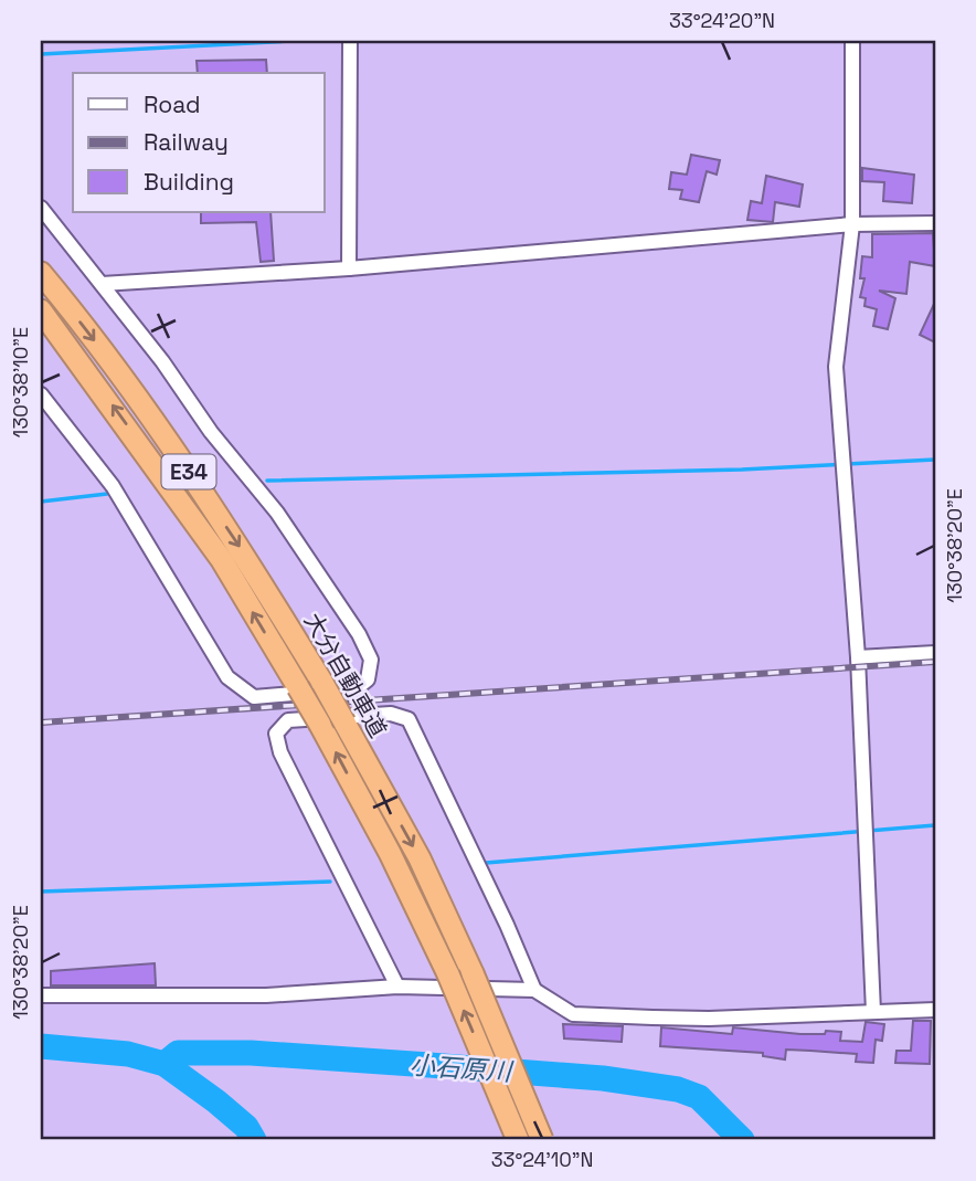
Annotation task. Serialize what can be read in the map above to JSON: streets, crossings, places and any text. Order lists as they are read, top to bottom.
{
  "streets": {
    "highway": ["E34", "大分自動車道"]
  },
  "water": ["小石原川"],
  "legend": ["Road", "Railway", "Building"],
  "coordinates": [
    "33°24'20\"N",
    "130°38'10\"E",
    "130°38'20\"E",
    "33°24'10\"N"
  ]
}
